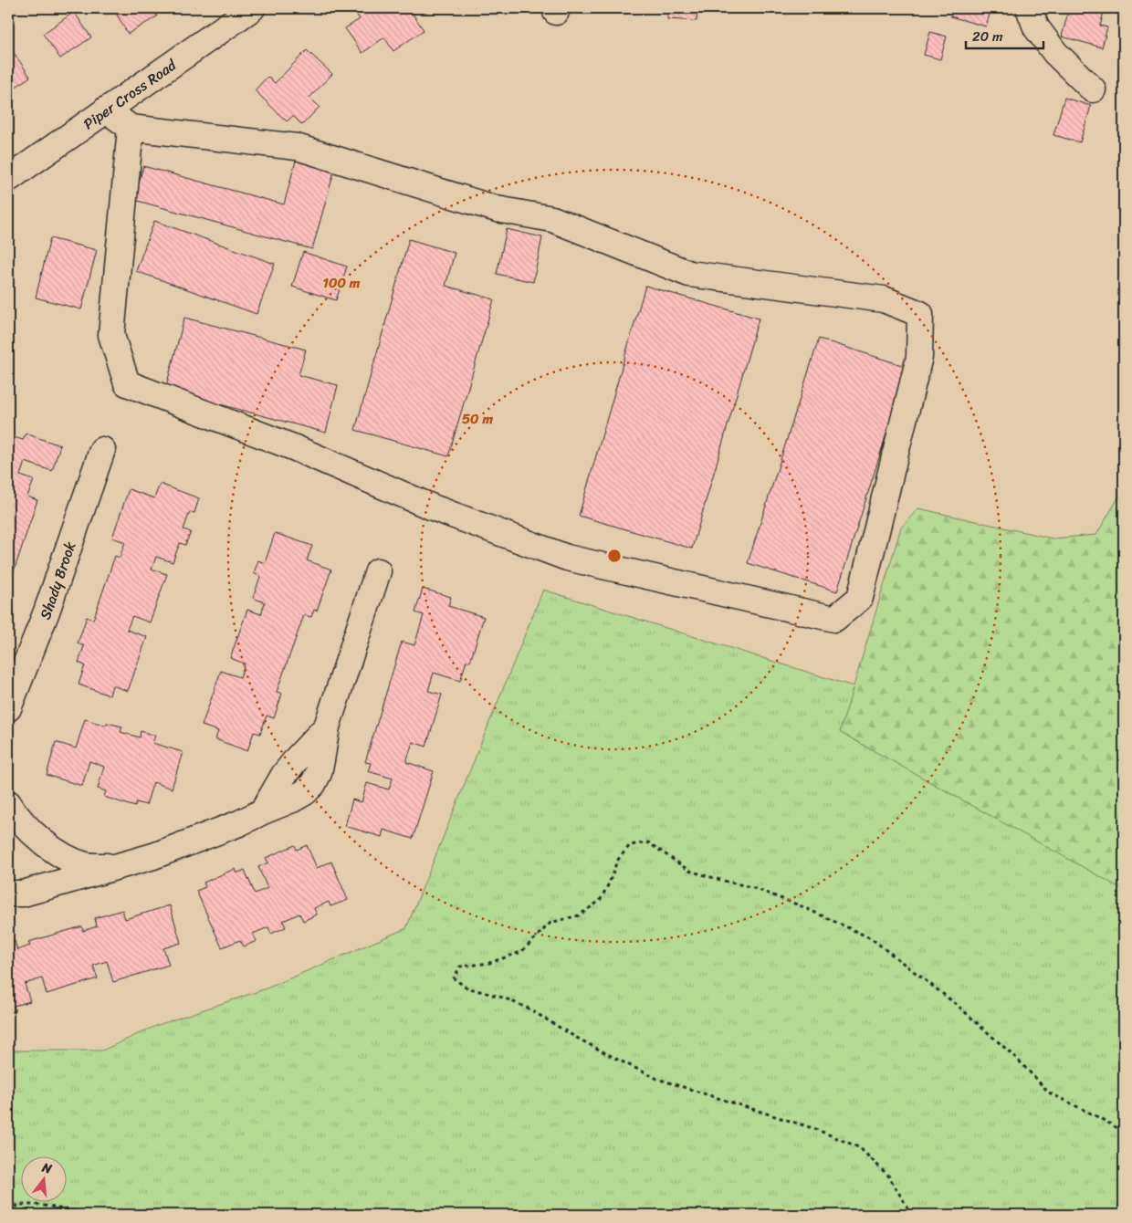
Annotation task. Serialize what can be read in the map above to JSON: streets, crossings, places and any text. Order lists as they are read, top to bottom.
{
  "streets": {
    "street": ["Piper Cross Road", "Shady Brook"]
  },
  "scale_bar": "20 m",
  "north": "top",
  "rings": ["100 m", "50 m"]
}
